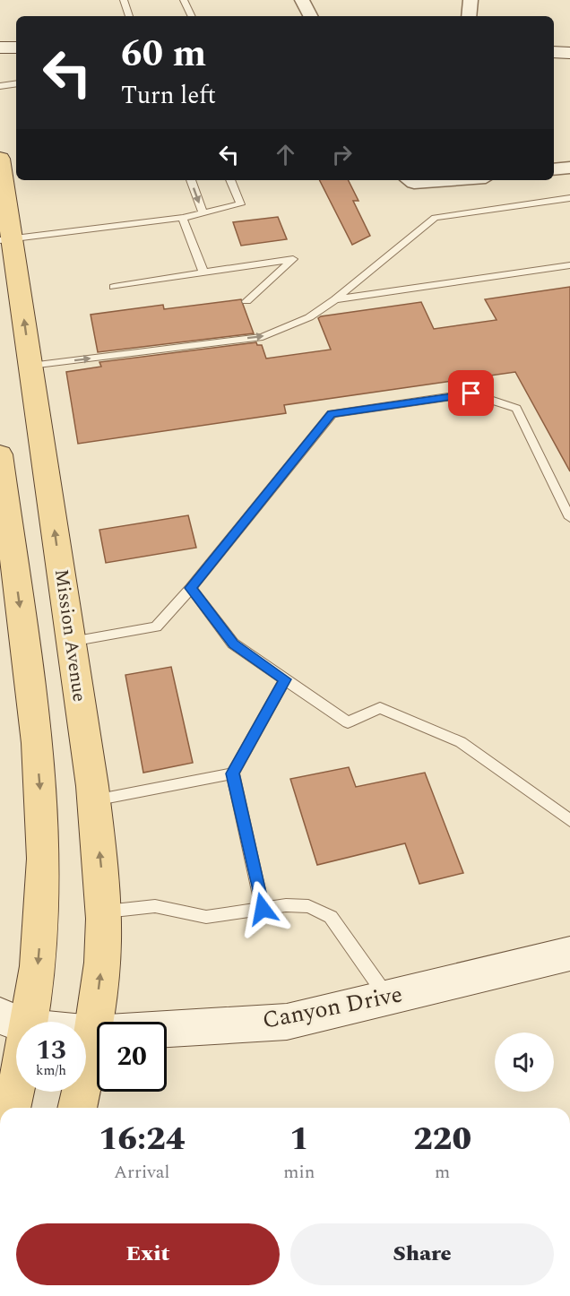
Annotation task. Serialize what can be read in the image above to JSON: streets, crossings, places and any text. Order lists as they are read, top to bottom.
{
  "streets": {
    "main road": ["Mission Avenue", "Canyon Drive"]
  },
  "crossings": [
    ["Mission Avenue", "Canyon Drive"]
  ],
  "page": {
    "turn": ["60 m", "Turn left"],
    "speed": "13 km/h",
    "limit": "20",
    "eta": [
      "16:24",
      "Arrival",
      "1",
      "min",
      "220",
      "m"
    ],
    "buttons": ["Exit", "Share"]
  }
}
